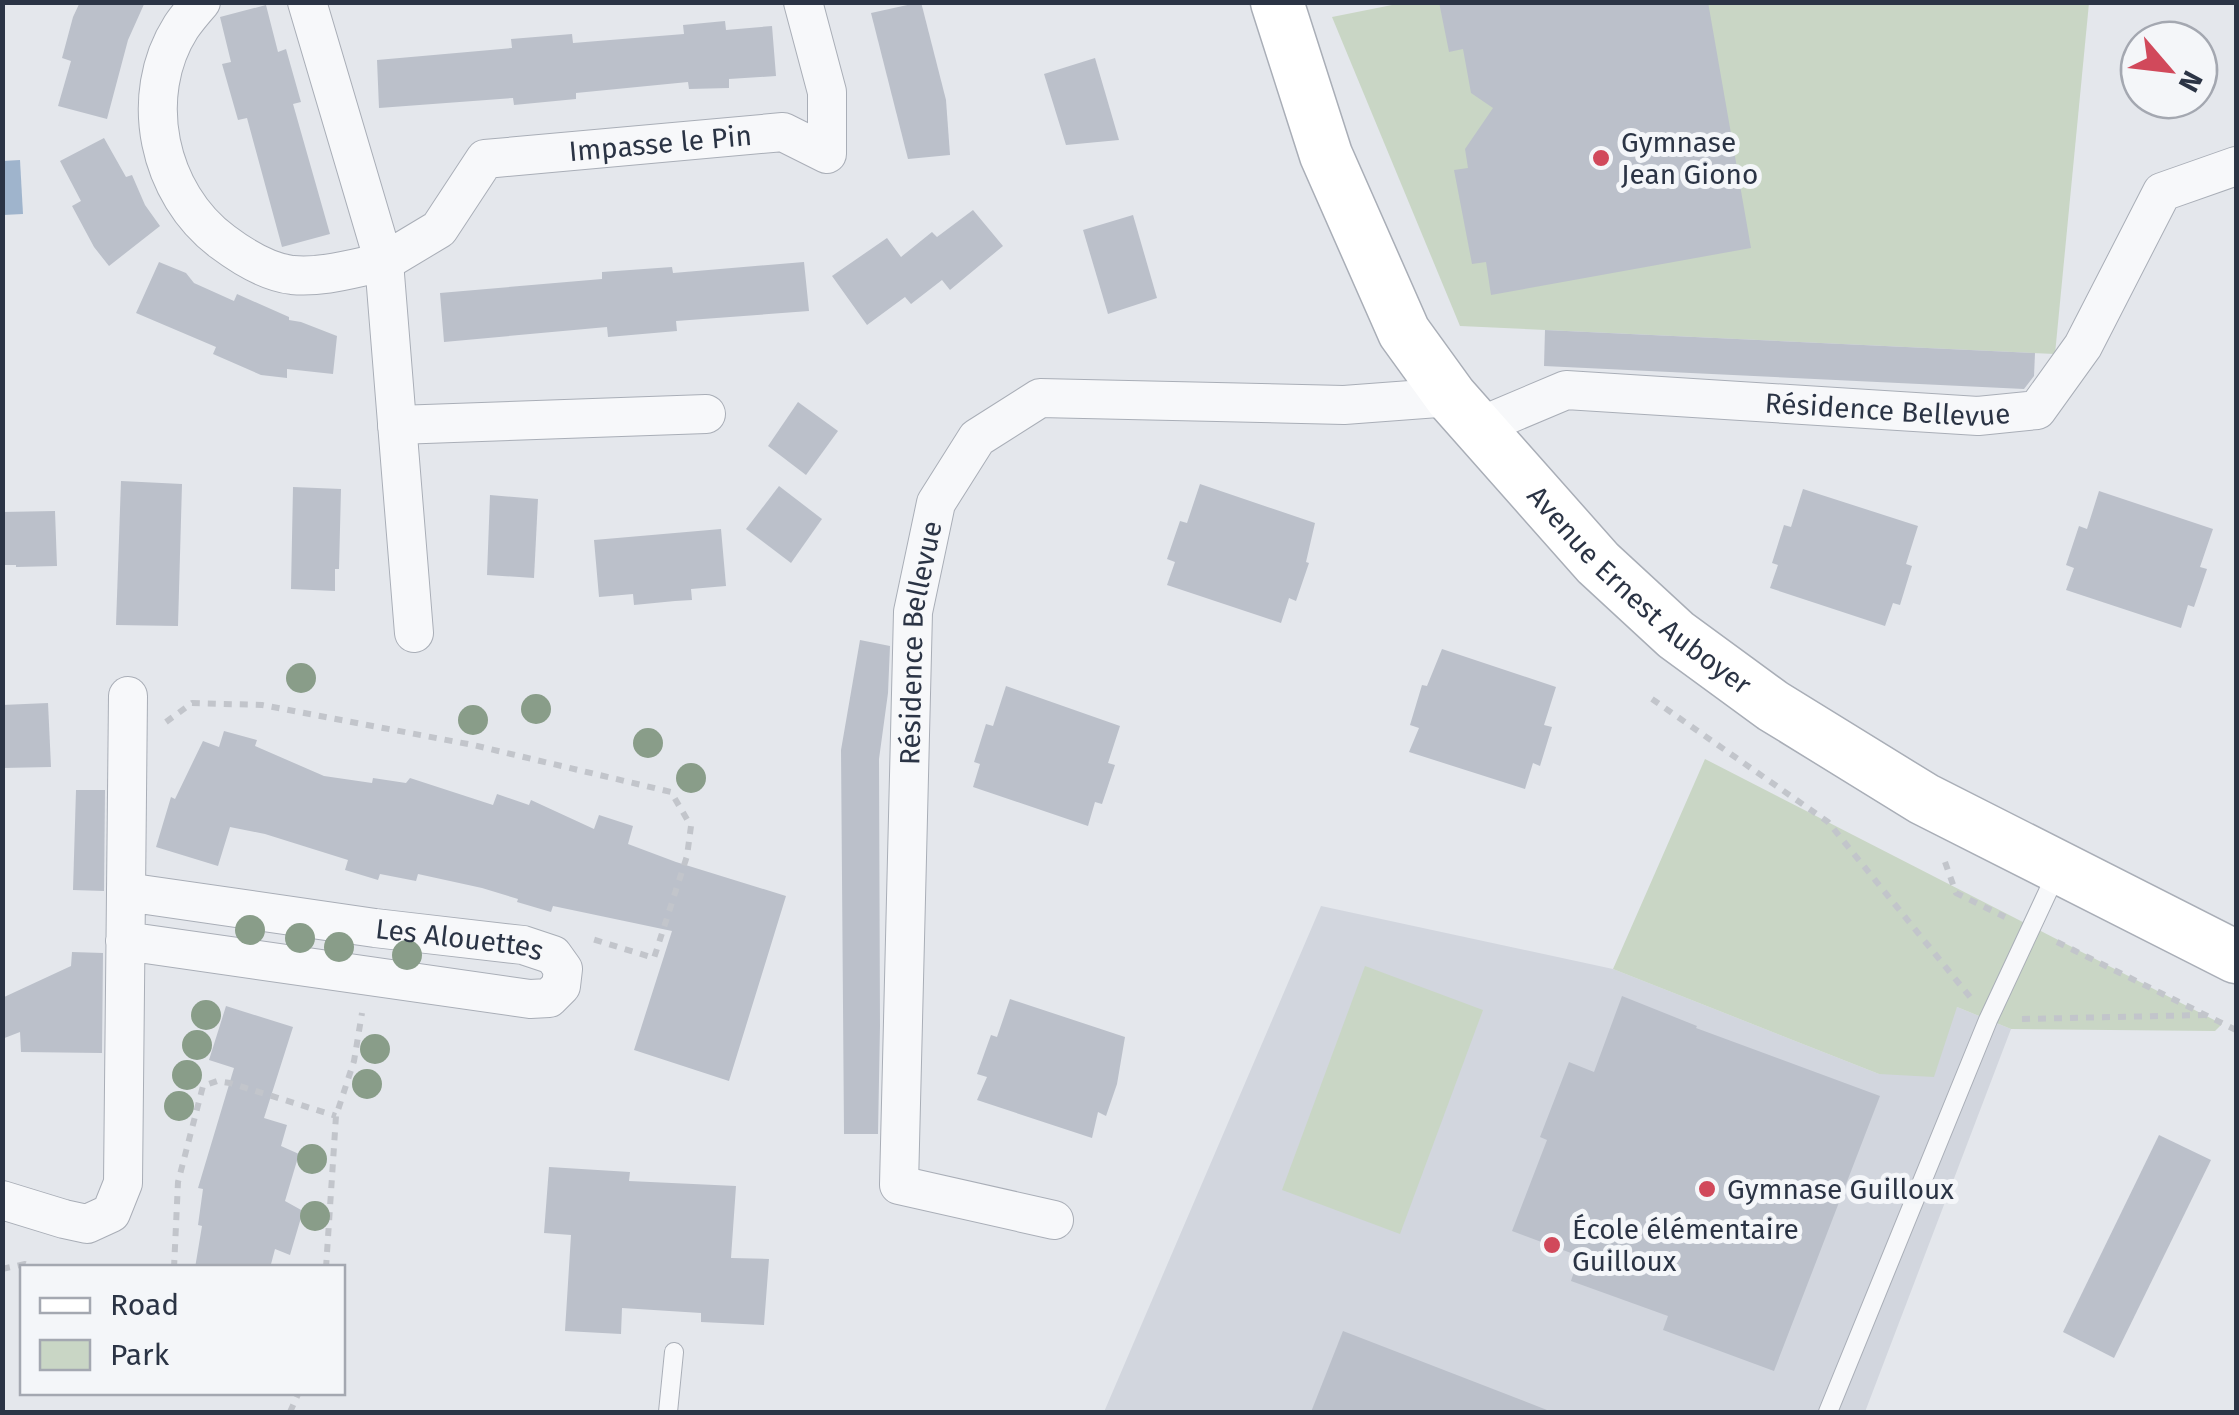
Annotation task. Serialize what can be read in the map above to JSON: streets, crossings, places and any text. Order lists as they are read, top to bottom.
{
  "streets": {
    "street": [
      "Impasse le Pin",
      "Résidence Bellevue",
      "Avenue Ernest Auboyer",
      "Les Alouettes"
    ]
  },
  "crossings": [
    ["Résidence Bellevue", "Avenue Ernest Auboyer"]
  ],
  "places": ["Gymnase Jean Giono", "Gymnase Guilloux", "École élémentaire Guilloux"],
  "legend": ["Road", "Park"],
  "north": "bottom right"
}
